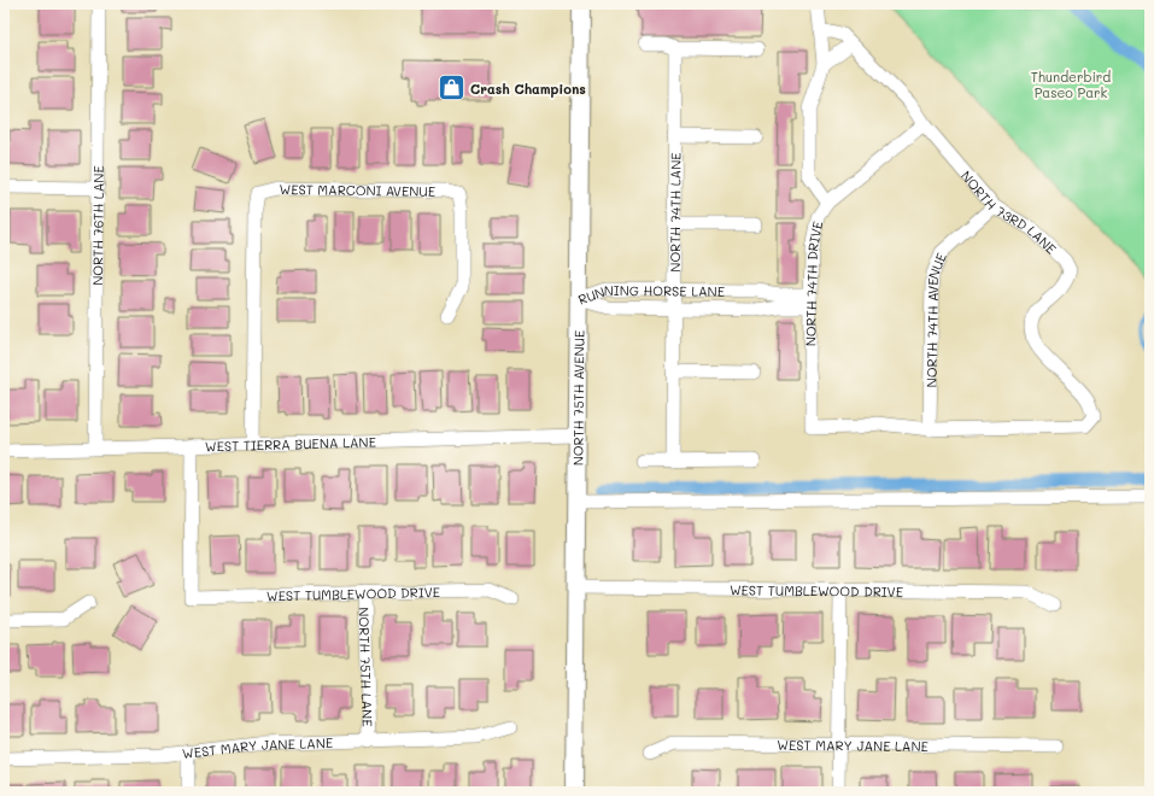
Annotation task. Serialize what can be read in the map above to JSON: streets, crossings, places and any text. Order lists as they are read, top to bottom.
{
  "streets": {
    "main road": ["NORTH 75TH AVENUE"],
    "street": [
      "WEST MARCONI AVENUE",
      "NORTH 73RD LANE",
      "NORTH 74TH LANE",
      "NORTH 76TH LANE",
      "NORTH 74TH DRIVE",
      "RUNNING HORSE LANE",
      "NORTH 74TH AVENUE",
      "WEST TIERRA BUENA LANE",
      "WEST TUMBLEWOOD DRIVE",
      "NORTH 75TH LANE",
      "WEST MARY JANE LANE"
    ]
  },
  "crossings": [
    ["WEST MARCONI AVENUE", "WEST TIERRA BUENA LANE"],
    ["NORTH 73RD LANE", "NORTH 74TH DRIVE"],
    ["NORTH 73RD LANE", "NORTH 74TH AVENUE"],
    ["NORTH 74TH LANE", "RUNNING HORSE LANE"],
    ["NORTH 76TH LANE", "WEST TIERRA BUENA LANE"],
    ["NORTH 74TH DRIVE", "RUNNING HORSE LANE"],
    ["NORTH 74TH DRIVE", "NORTH 74TH AVENUE"],
    ["RUNNING HORSE LANE", "NORTH 75TH AVENUE"],
    ["NORTH 75TH AVENUE", "WEST TIERRA BUENA LANE"],
    ["NORTH 75TH AVENUE", "WEST TUMBLEWOOD DRIVE"],
    ["WEST TIERRA BUENA LANE", "WEST TUMBLEWOOD DRIVE"],
    ["WEST TUMBLEWOOD DRIVE", "NORTH 75TH LANE"],
    ["NORTH 75TH LANE", "WEST MARY JANE LANE"]
  ],
  "parks": ["Thunderbird Paseo Park"],
  "places": {
    "shop": ["Crash Champions"]
  }
}
